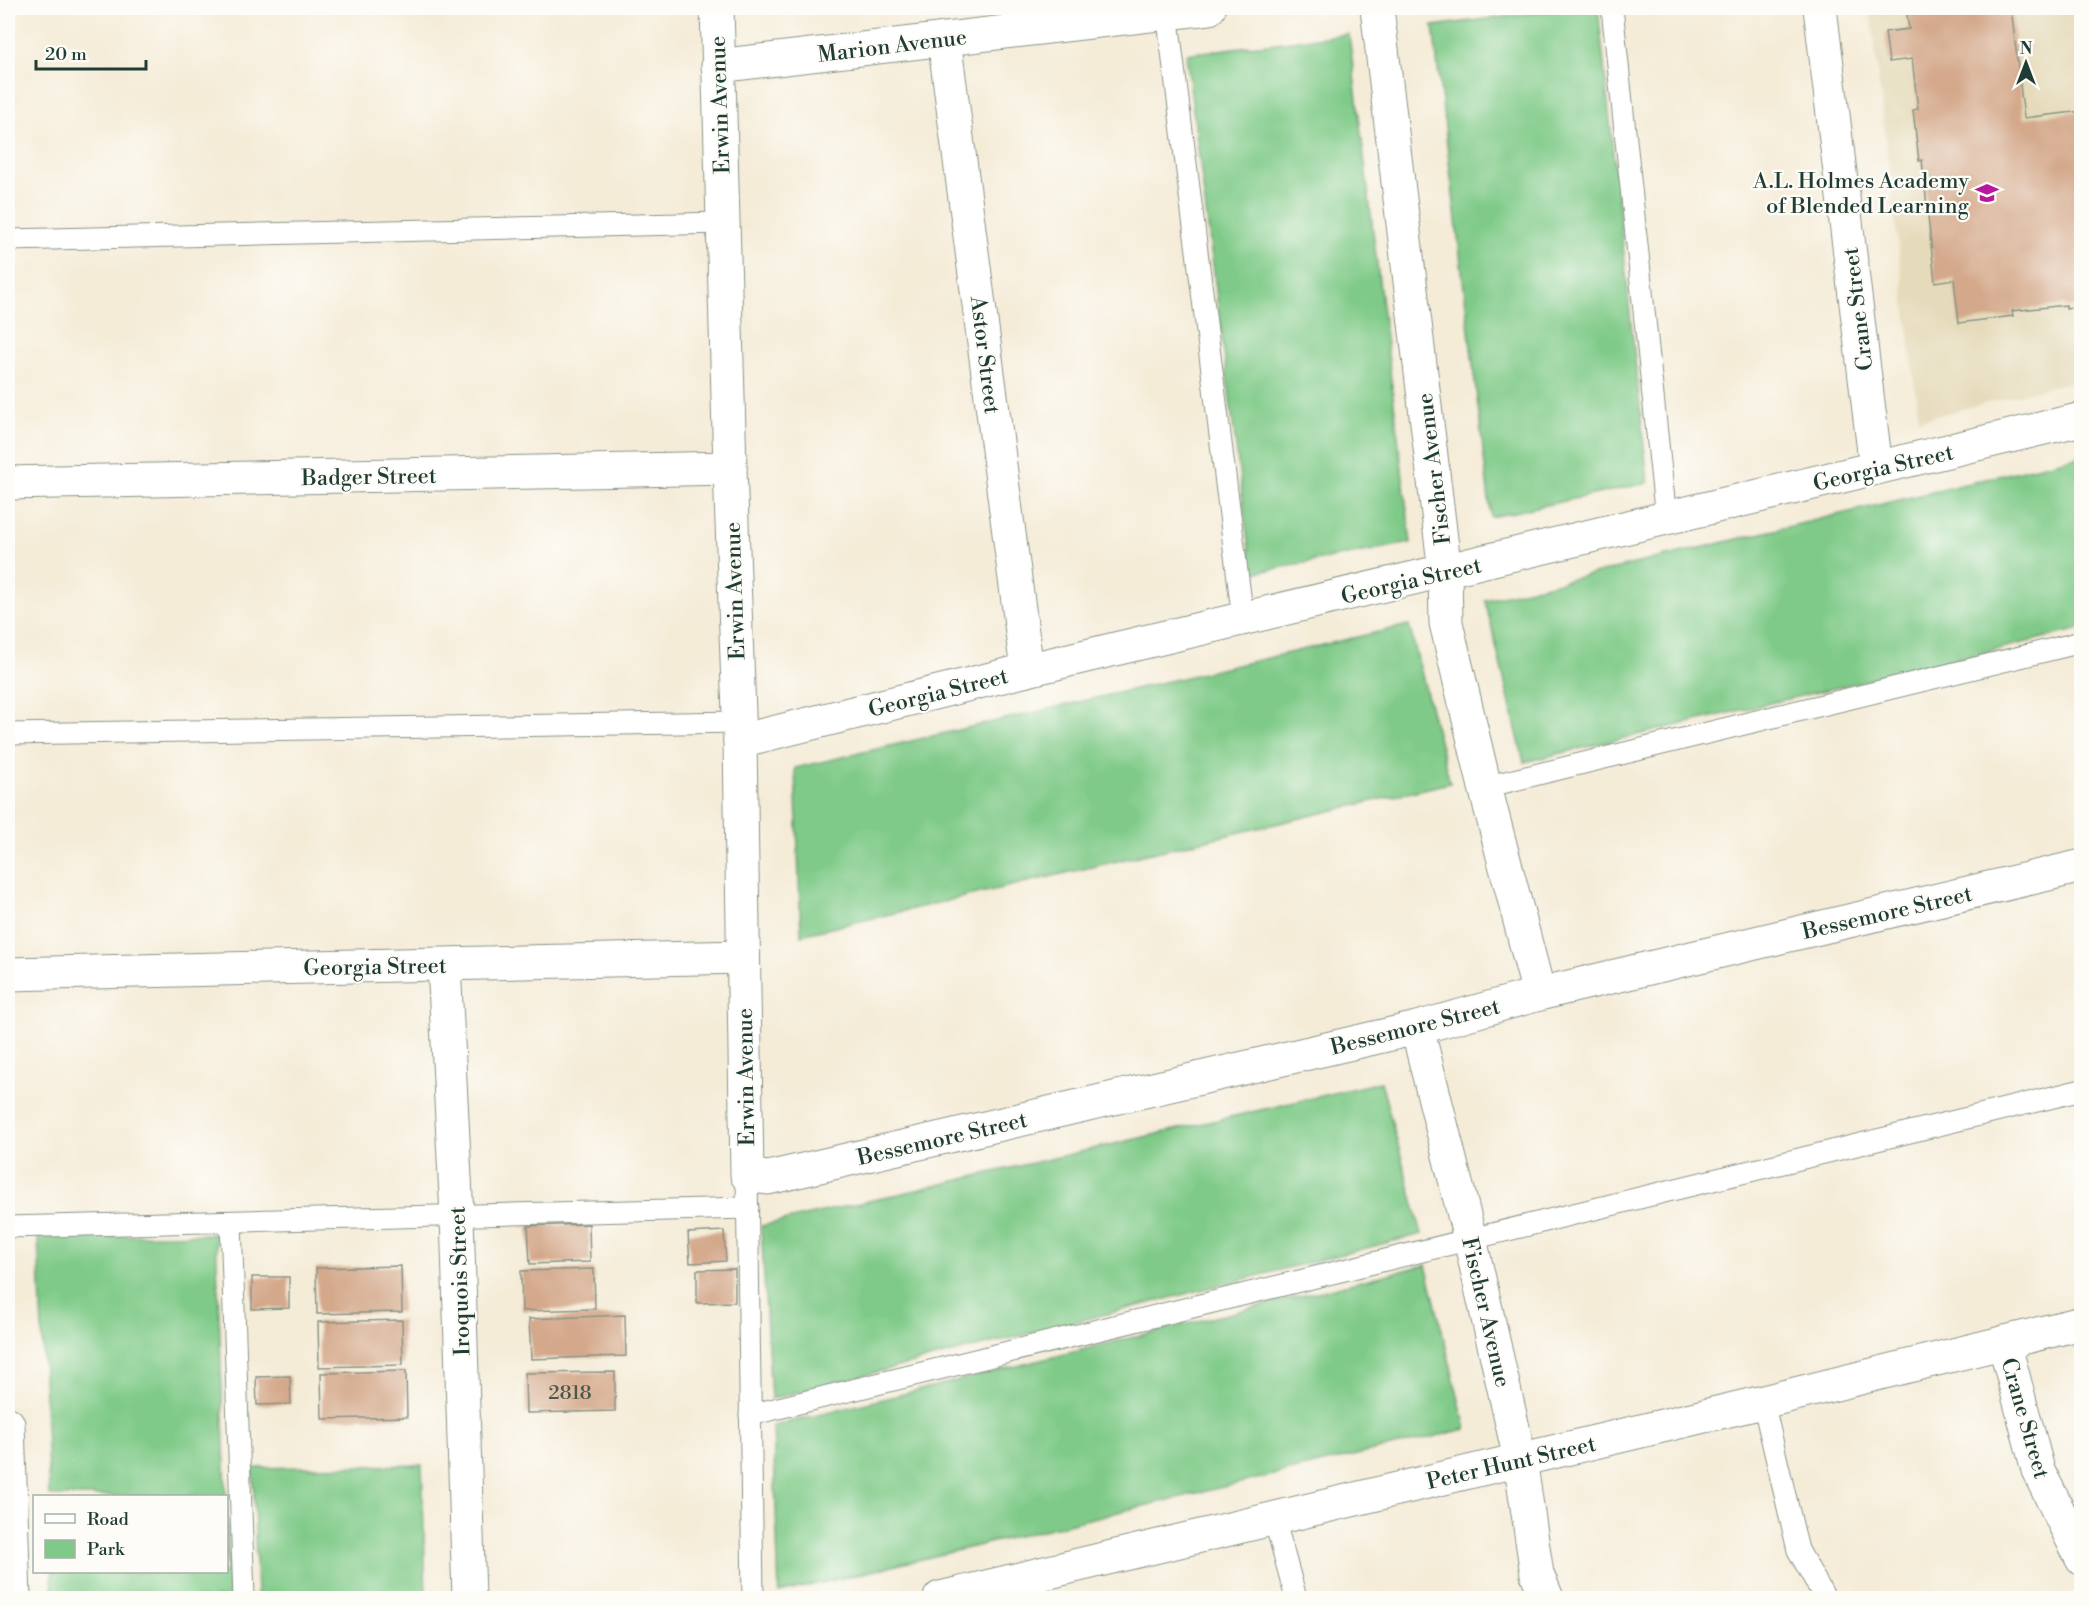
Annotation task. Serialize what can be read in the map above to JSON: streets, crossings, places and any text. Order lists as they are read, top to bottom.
{
  "streets": {
    "street": [
      "Marion Avenue",
      "Erwin Avenue",
      "Crane Street",
      "Astor Street",
      "Georgia Street",
      "Fischer Avenue",
      "Badger Street",
      "Bessemore Street",
      "Iroquois Street",
      "Peter Hunt Street"
    ]
  },
  "crossings": [
    ["Marion Avenue", "Erwin Avenue"],
    ["Marion Avenue", "Astor Street"],
    ["Erwin Avenue", "Georgia Street"],
    ["Erwin Avenue", "Badger Street"],
    ["Erwin Avenue", "Bessemore Street"],
    ["Crane Street", "Georgia Street"],
    ["Crane Street", "Peter Hunt Street"],
    ["Astor Street", "Georgia Street"],
    ["Georgia Street", "Fischer Avenue"],
    ["Georgia Street", "Iroquois Street"],
    ["Fischer Avenue", "Bessemore Street"],
    ["Fischer Avenue", "Peter Hunt Street"]
  ],
  "places": {
    "school or university": ["A.L. Holmes Academy of Blended Learning"]
  },
  "house_numbers": ["2818"],
  "legend": ["Road", "Park"],
  "scale_bar": "20 m",
  "north": "top"
}
